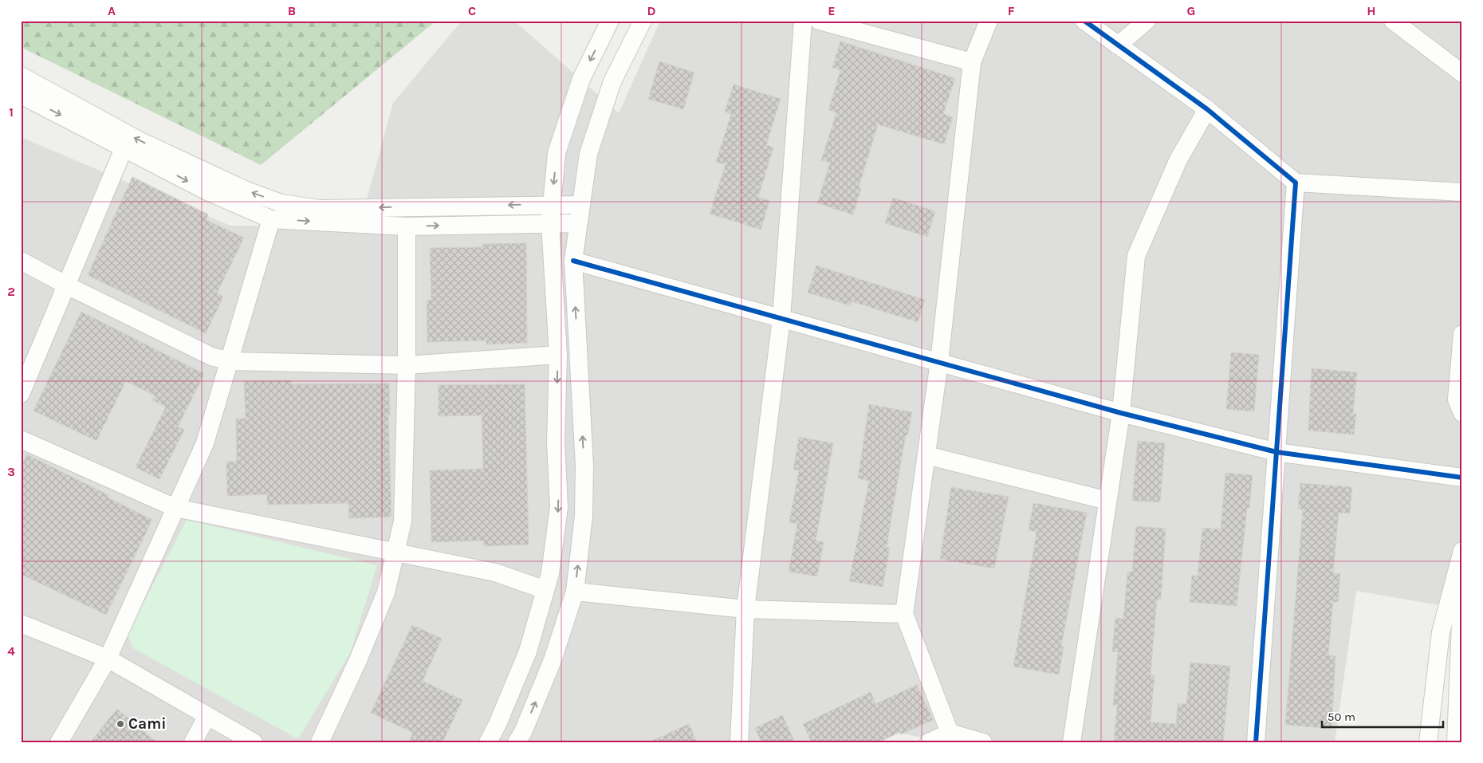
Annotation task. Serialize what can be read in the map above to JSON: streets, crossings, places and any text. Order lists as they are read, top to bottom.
{
  "places": ["Cami"],
  "scale_bar": "50 m",
  "grid": {
    "columns": [
      "A",
      "B",
      "C",
      "D",
      "E",
      "F",
      "G",
      "H"
    ],
    "rows": [
      "1",
      "2",
      "3",
      "4"
    ]
  }
}
